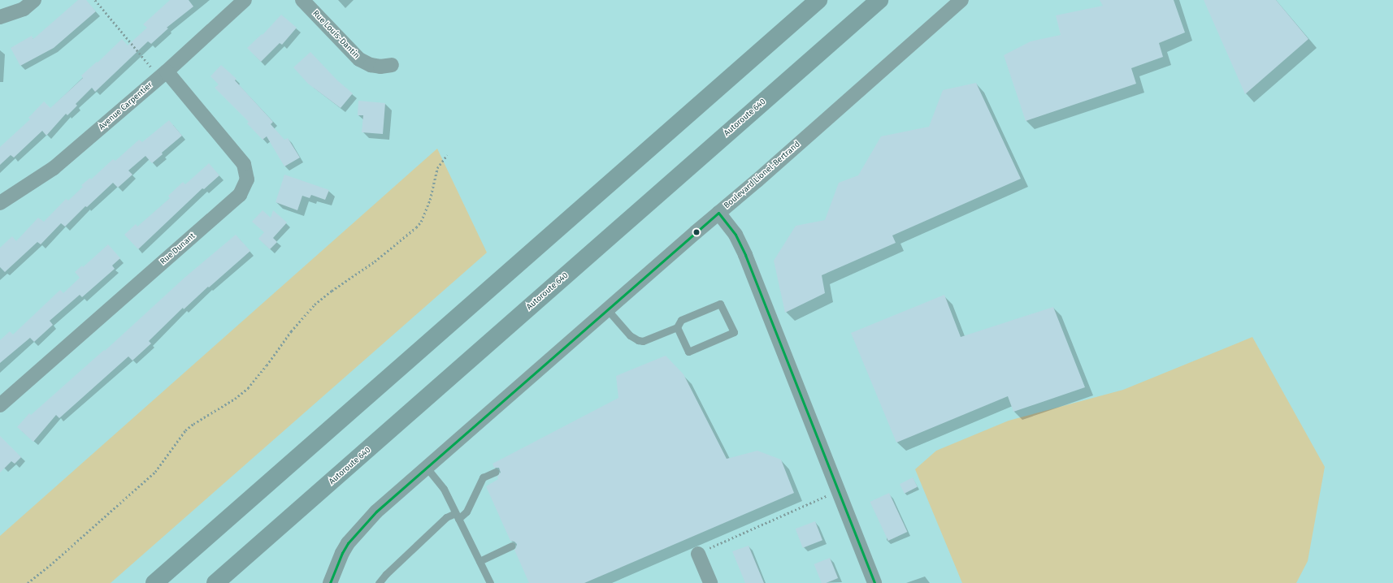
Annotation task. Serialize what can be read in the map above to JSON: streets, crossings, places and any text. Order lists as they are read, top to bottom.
{
  "streets": {
    "highway": ["Autoroute 640"],
    "street": [
      "Rue Louis-Dantin",
      "Avenue Carpentier",
      "Boulevard Lionel-Bertrand",
      "Rue Dunant"
    ]
  },
  "crossings": [
    ["Avenue Carpentier", "Rue Dunant"]
  ]
}
